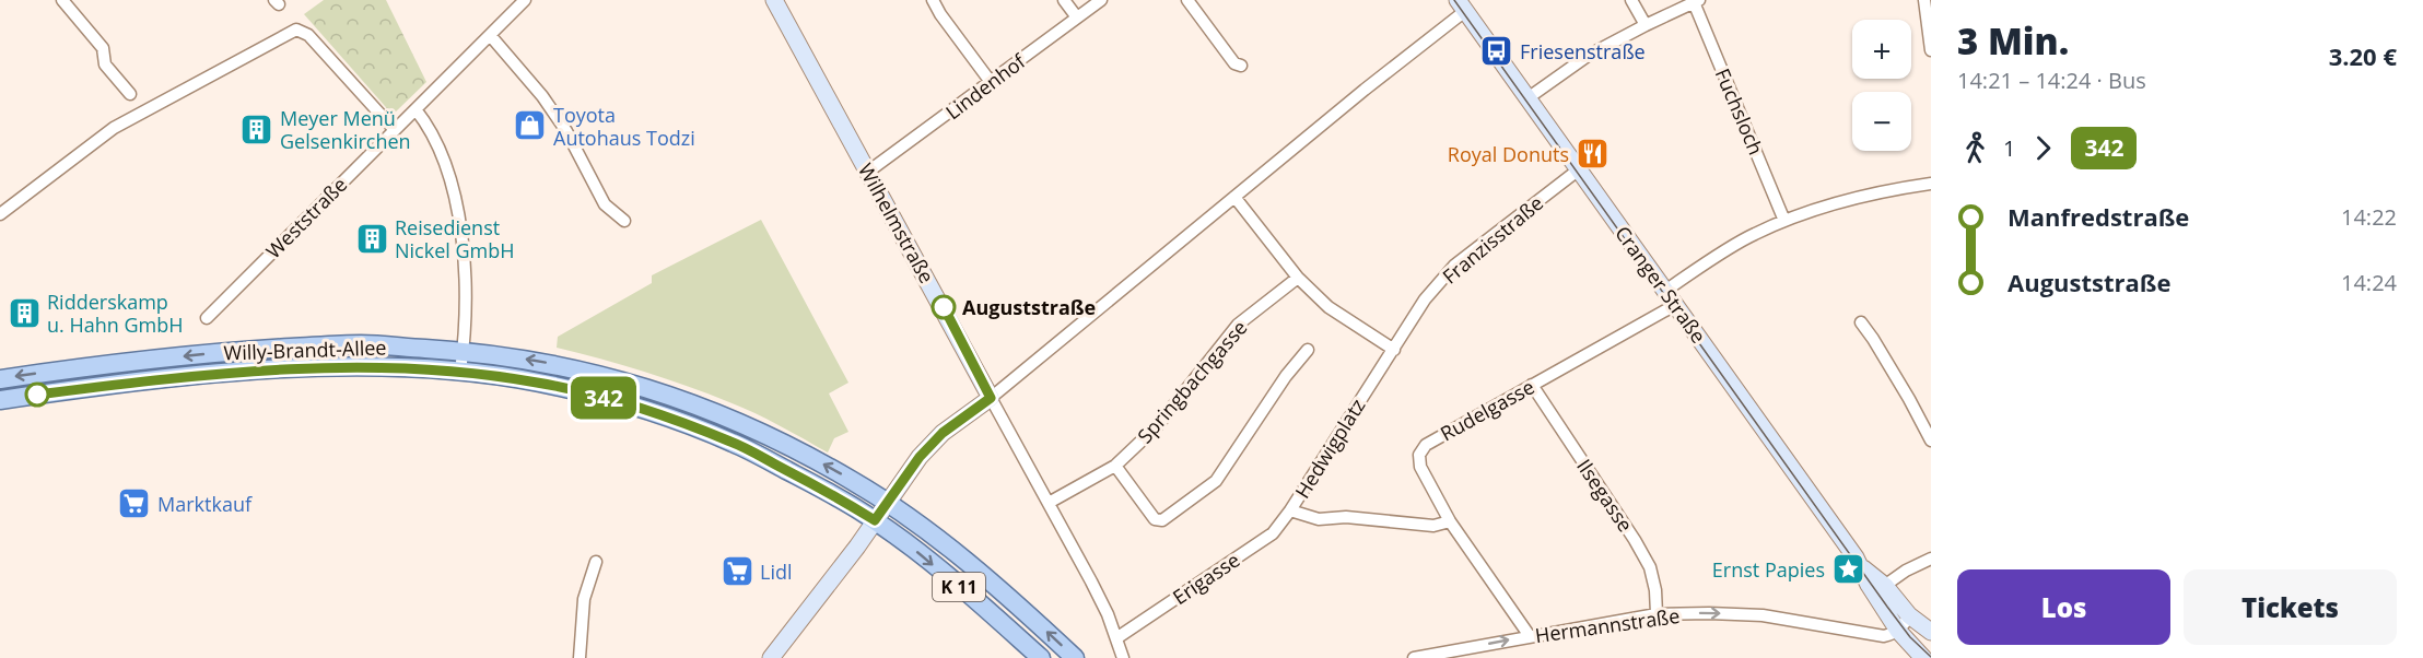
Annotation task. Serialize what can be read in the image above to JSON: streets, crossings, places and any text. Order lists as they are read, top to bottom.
{
  "streets": {
    "main road": [
      "Wilhelmstraße",
      "Cranger Straße",
      "Willy-Brandt-Allee",
      "K 11"
    ],
    "street": [
      "Lindenhof",
      "Fuchsloch",
      "Weststraße",
      "Franzisstraße",
      "Springbachgasse",
      "Rudelgasse",
      "Hedwigplatz",
      "Ilsegasse",
      "Erigasse",
      "Hermannstraße"
    ]
  },
  "crossings": [
    ["Lindenhof", "Wilhelmstraße"],
    ["Fuchsloch", "Rudelgasse"],
    ["Wilhelmstraße", "Springbachgasse"],
    ["Wilhelmstraße", "Erigasse"],
    ["Franzisstraße", "Cranger Straße"],
    ["Franzisstraße", "Hedwigplatz"],
    ["Cranger Straße", "Rudelgasse"],
    ["Cranger Straße", "Hermannstraße"],
    ["Rudelgasse", "Hedwigplatz"],
    ["Rudelgasse", "Ilsegasse"],
    ["Rudelgasse", "Hermannstraße"],
    ["Hedwigplatz", "Erigasse"],
    ["Ilsegasse", "Hermannstraße"]
  ],
  "one_way": ["Hermannstraße"],
  "places": {
    "bus stop": ["Friesenstraße"],
    "shop": ["Toyota Autohaus Todzi"],
    "building": ["Meyer Menü Gelsenkirchen", "Reisedienst Nickel GmbH", "Ridderskamp u. Hahn GmbH"],
    "restaurant": ["Royal Donuts"],
    "other": ["Auguststraße"],
    "supermarket": ["Marktkauf", "Lidl"],
    "place": ["Ernst Papies"]
  },
  "lines": ["bus line 342"],
  "page": {
    "on_map": "342",
    "heading": ["3 Min.", "14:21 – 14:24 · Bus", "3.20 €"],
    "map_buttons": ["+", "−"],
    "legs": ["1", "342"],
    "list": [
      {
        "name": "Manfredstraße",
        "value": "14:22"
      },
      {
        "name": "Auguststraße",
        "value": "14:24"
      }
    ],
    "buttons": ["Los", "Tickets"]
  }
}
